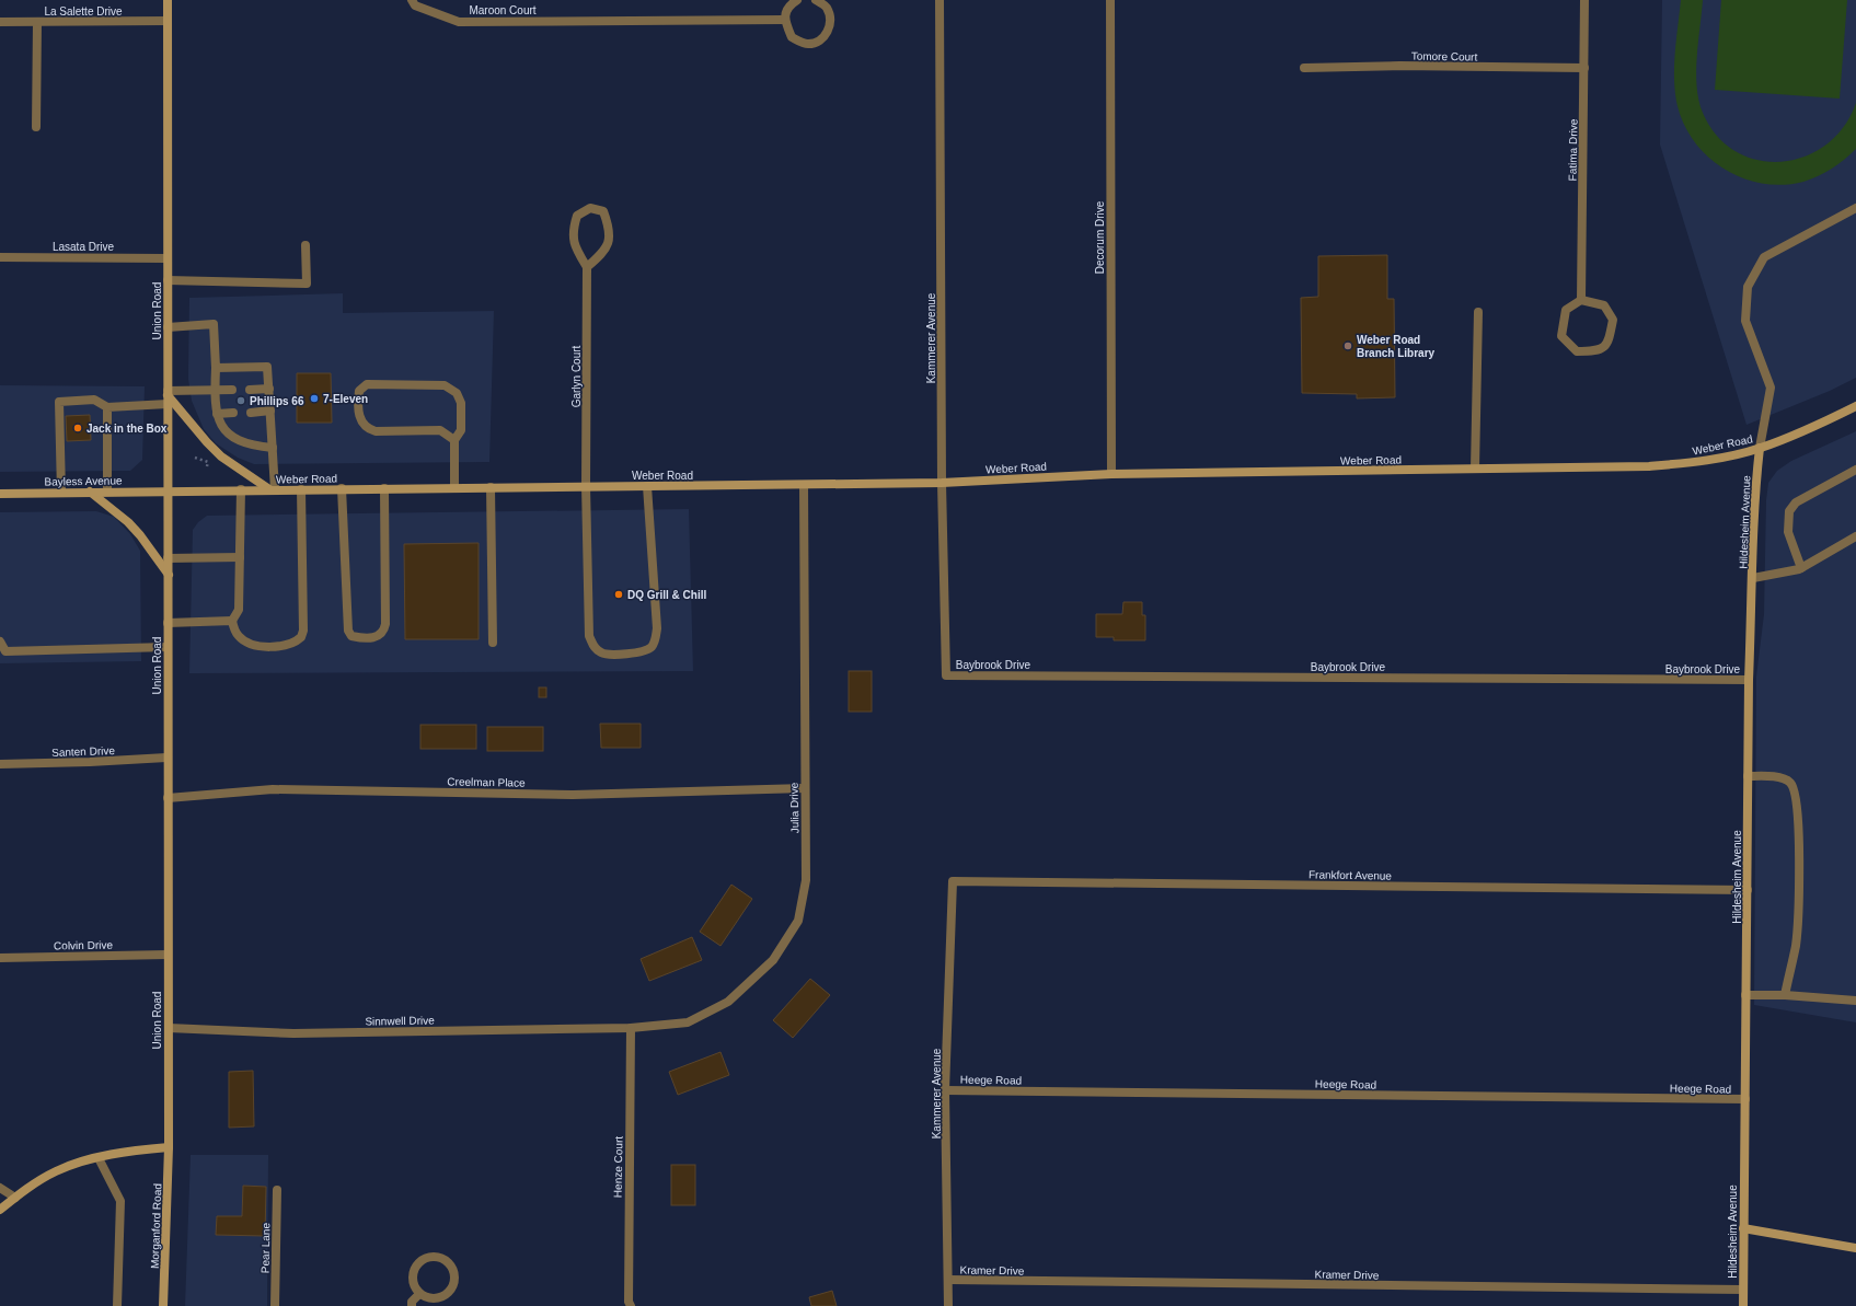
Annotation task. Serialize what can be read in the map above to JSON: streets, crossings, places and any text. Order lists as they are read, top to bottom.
{
  "streets": {
    "main road": [
      "Union Road",
      "Weber Road",
      "Bayless Avenue",
      "Hildesheim Avenue",
      "Morganford Road"
    ],
    "street": [
      "Maroon Court",
      "La Salette Drive",
      "Tomore Court",
      "Fatima Drive",
      "Decorum Drive",
      "Lasata Drive",
      "Kammerer Avenue",
      "Garlyn Court",
      "Baybrook Drive",
      "Santen Drive",
      "Creelman Place",
      "Julia Drive",
      "Frankfort Avenue",
      "Colvin Drive",
      "Sinnwell Drive",
      "Heege Road",
      "Henze Court",
      "Pear Lane",
      "Kramer Drive"
    ]
  },
  "crossings": [
    ["La Salette Drive", "Union Road"],
    ["Tomore Court", "Fatima Drive"],
    ["Decorum Drive", "Weber Road"],
    ["Lasata Drive", "Union Road"],
    ["Union Road", "Weber Road"],
    ["Union Road", "Bayless Avenue"],
    ["Union Road", "Santen Drive"],
    ["Union Road", "Creelman Place"],
    ["Union Road", "Colvin Drive"],
    ["Union Road", "Sinnwell Drive"],
    ["Union Road", "Morganford Road"],
    ["Kammerer Avenue", "Weber Road"],
    ["Kammerer Avenue", "Baybrook Drive"],
    ["Kammerer Avenue", "Frankfort Avenue"],
    ["Kammerer Avenue", "Heege Road"],
    ["Kammerer Avenue", "Kramer Drive"],
    ["Garlyn Court", "Weber Road"],
    ["Weber Road", "Bayless Avenue"],
    ["Weber Road", "Hildesheim Avenue"],
    ["Weber Road", "Julia Drive"],
    ["Hildesheim Avenue", "Baybrook Drive"],
    ["Hildesheim Avenue", "Frankfort Avenue"],
    ["Hildesheim Avenue", "Heege Road"],
    ["Hildesheim Avenue", "Kramer Drive"],
    ["Creelman Place", "Julia Drive"],
    ["Julia Drive", "Sinnwell Drive"],
    ["Julia Drive", "Henze Court"],
    ["Sinnwell Drive", "Henze Court"]
  ],
  "places": [
    "Weber Road Branch Library",
    "7-Eleven",
    "Phillips 66",
    "Jack in the Box",
    "DQ Grill & Chill"
  ]
}
